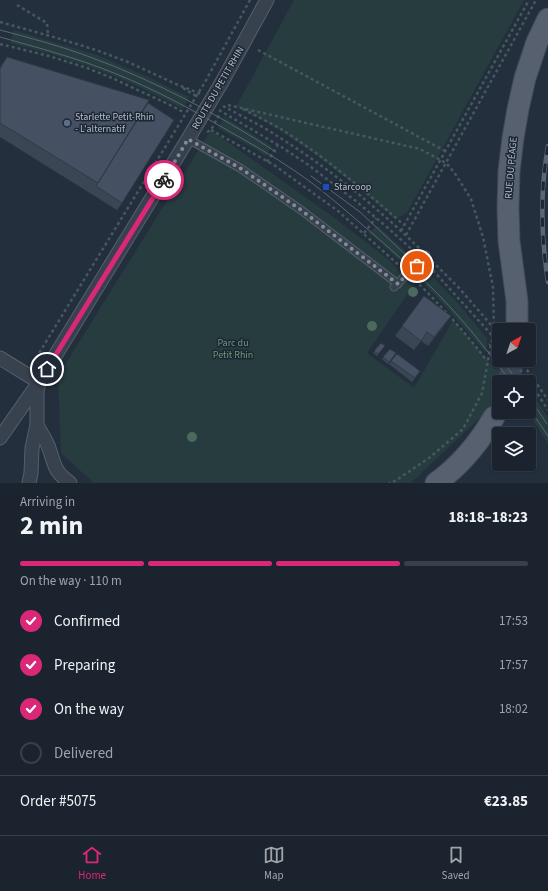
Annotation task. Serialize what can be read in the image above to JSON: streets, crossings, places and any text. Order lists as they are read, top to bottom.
{
  "streets": {
    "main road": ["RUE DU PÉAGE"],
    "street": ["ROUTE DU PETIT RHIN"]
  },
  "parks": ["Parc du Petit Rhin"],
  "places": {
    "other": ["Starlette Petit-Rhin - L'alternatif"],
    "transit": ["Starcoop"]
  },
  "north": "top right",
  "page": {
    "heading": ["2 min", "Arriving in", "18:18–18:23"],
    "panel": ["Order #5075", "€23.85"],
    "bar": "On the way · 110 m",
    "list": [
      ["Confirmed", "17:53"],
      ["Preparing", "17:57"],
      ["On the way", "18:02"],
      "Delivered"
    ],
    "tabs": ["Home", "Map", "Saved"]
  }
}
